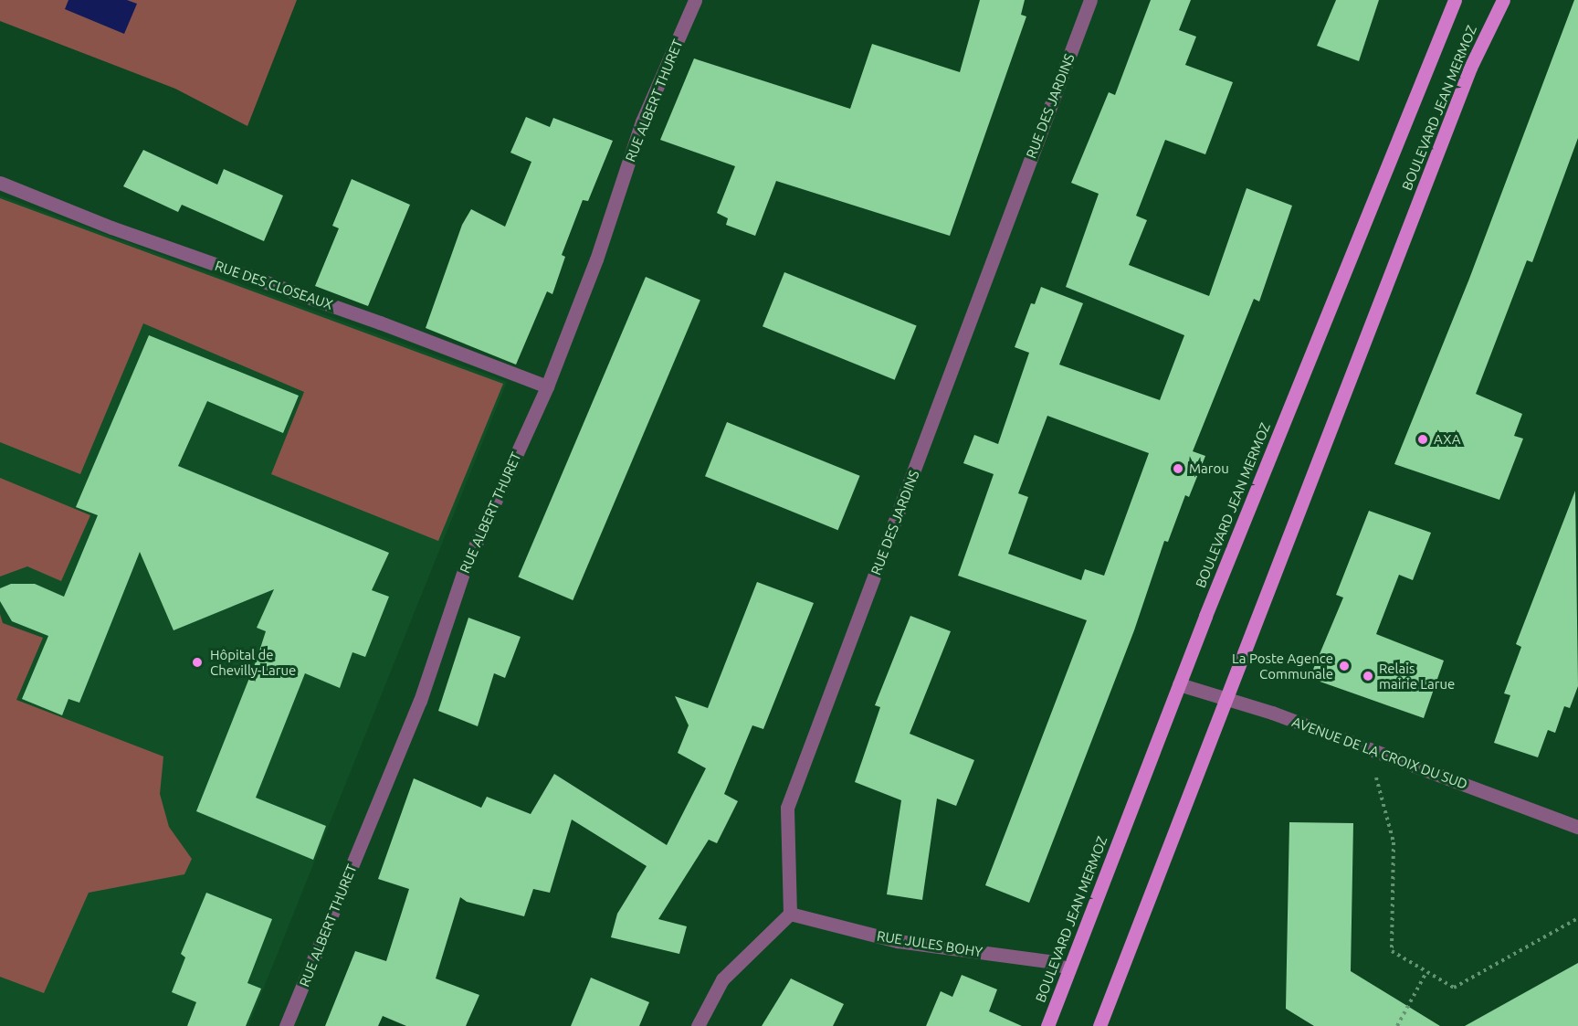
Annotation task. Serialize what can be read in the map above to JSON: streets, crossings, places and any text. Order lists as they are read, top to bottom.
{
  "streets": {
    "main road": ["BOULEVARD JEAN MERMOZ"],
    "street": [
      "RUE ALBERT THURET",
      "RUE DES JARDINS",
      "RUE DES CLOSEAUX",
      "AVENUE DE LA CROIX DU SUD",
      "RUE JULES BOHY"
    ]
  },
  "crossings": [
    ["RUE ALBERT THURET", "RUE DES CLOSEAUX"],
    ["RUE DES JARDINS", "RUE JULES BOHY"],
    ["BOULEVARD JEAN MERMOZ", "AVENUE DE LA CROIX DU SUD"],
    ["BOULEVARD JEAN MERMOZ", "RUE JULES BOHY"]
  ],
  "places": [
    "AXA",
    "Marou",
    "Hôpital de Chevilly-Larue",
    "La Poste Agence Communale",
    "Relais mairie Larue"
  ]
}
